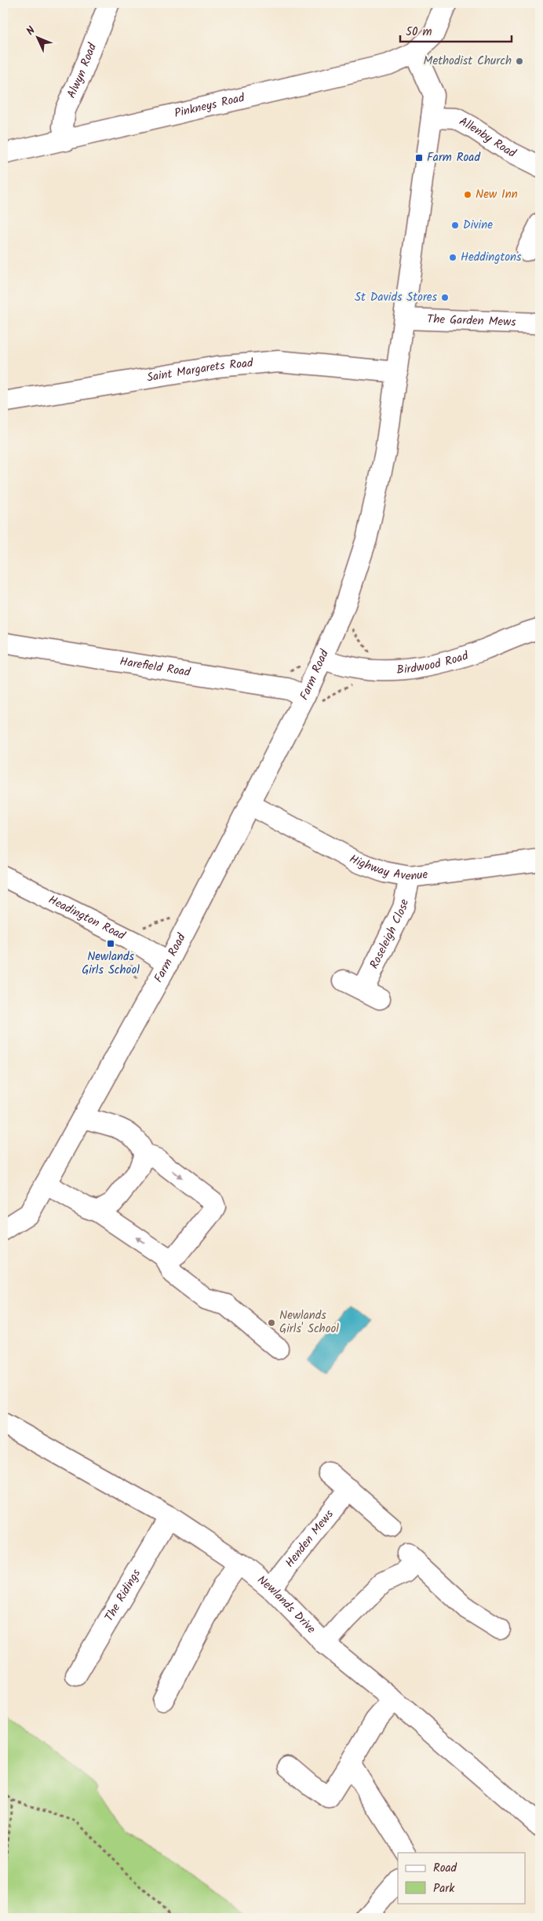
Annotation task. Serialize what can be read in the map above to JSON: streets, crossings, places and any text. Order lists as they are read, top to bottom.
{
  "streets": {
    "street": [
      "Alwyn Road",
      "Pinkneys Road",
      "Allenby Road",
      "The Garden Mews",
      "Saint Margarets Road",
      "Birdwood Road",
      "Harefield Road",
      "Farm Road",
      "Highway Avenue",
      "Headington Road",
      "Roseleigh Close",
      "Henden Mews",
      "The Ridings",
      "Newlands Drive"
    ]
  },
  "crossings": [
    ["Alwyn Road", "Pinkneys Road"],
    ["Pinkneys Road", "Farm Road"],
    ["Allenby Road", "Farm Road"],
    ["The Garden Mews", "Farm Road"],
    ["Saint Margarets Road", "Farm Road"],
    ["Birdwood Road", "Farm Road"],
    ["Harefield Road", "Farm Road"],
    ["Farm Road", "Highway Avenue"],
    ["Farm Road", "Headington Road"],
    ["Highway Avenue", "Roseleigh Close"],
    ["Henden Mews", "Newlands Drive"],
    ["The Ridings", "Newlands Drive"]
  ],
  "places": {
    "other": [
      "Methodist Church",
      "New Inn",
      "Divine",
      "Heddingtons",
      "St Davids Stores",
      "Newlands Girls' School"
    ],
    "transit": ["Farm Road", "Newlands Girls School"]
  },
  "legend": ["Road", "Park"],
  "scale_bar": "50 m",
  "north": "top left"
}
